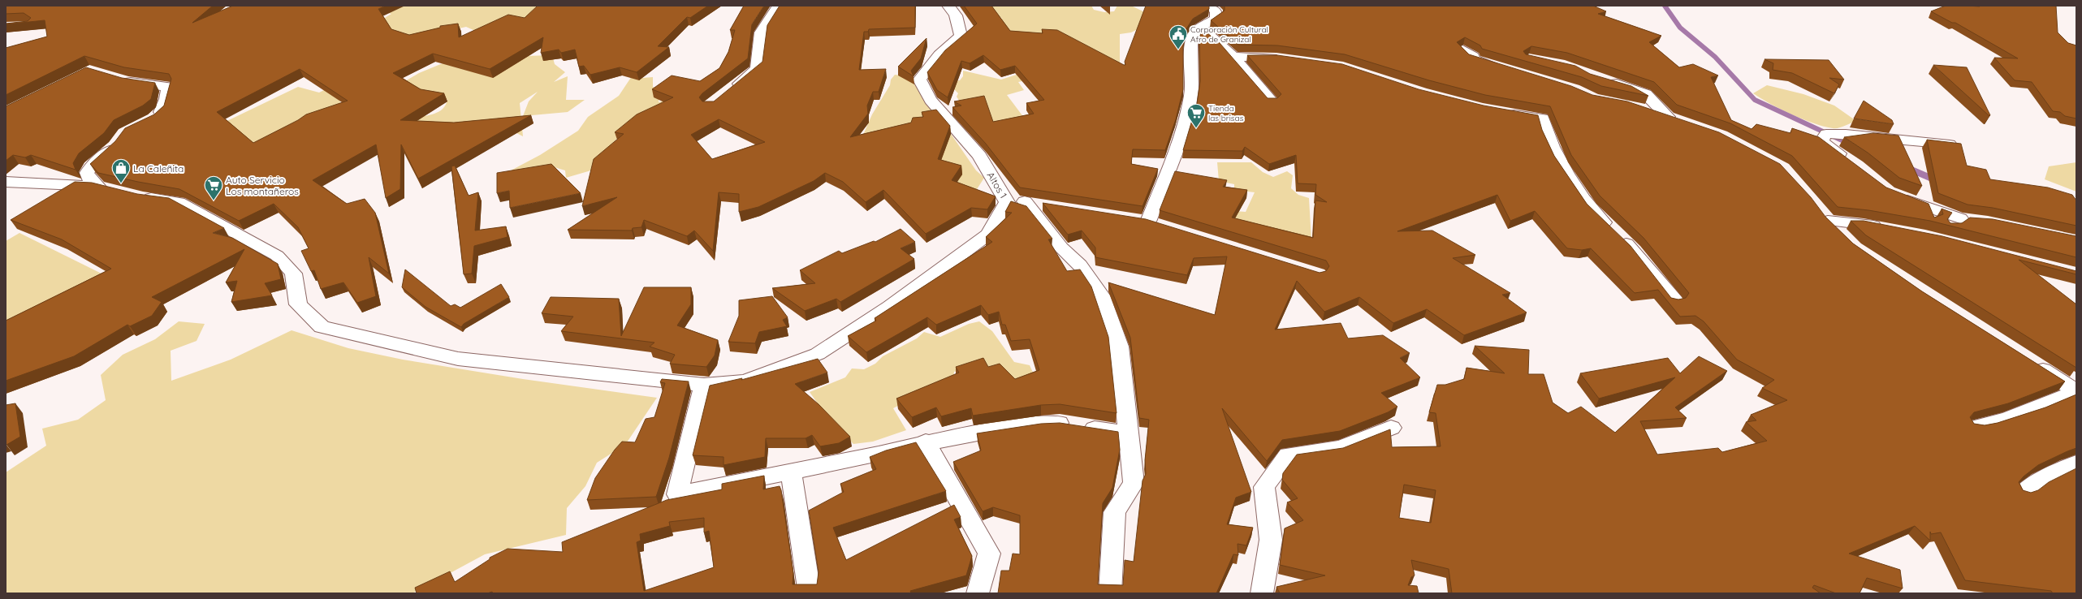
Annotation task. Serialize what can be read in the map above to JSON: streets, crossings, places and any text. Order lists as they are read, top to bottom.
{
  "streets": {
    "street": ["Altos 1"]
  },
  "places": {
    "public building": ["Corporación Cultural Afro de Granizal"],
    "supermarket": ["Tienda las brisas", "Auto Servicio Los montañeros"],
    "shop": ["La Caleñita"]
  }
}
